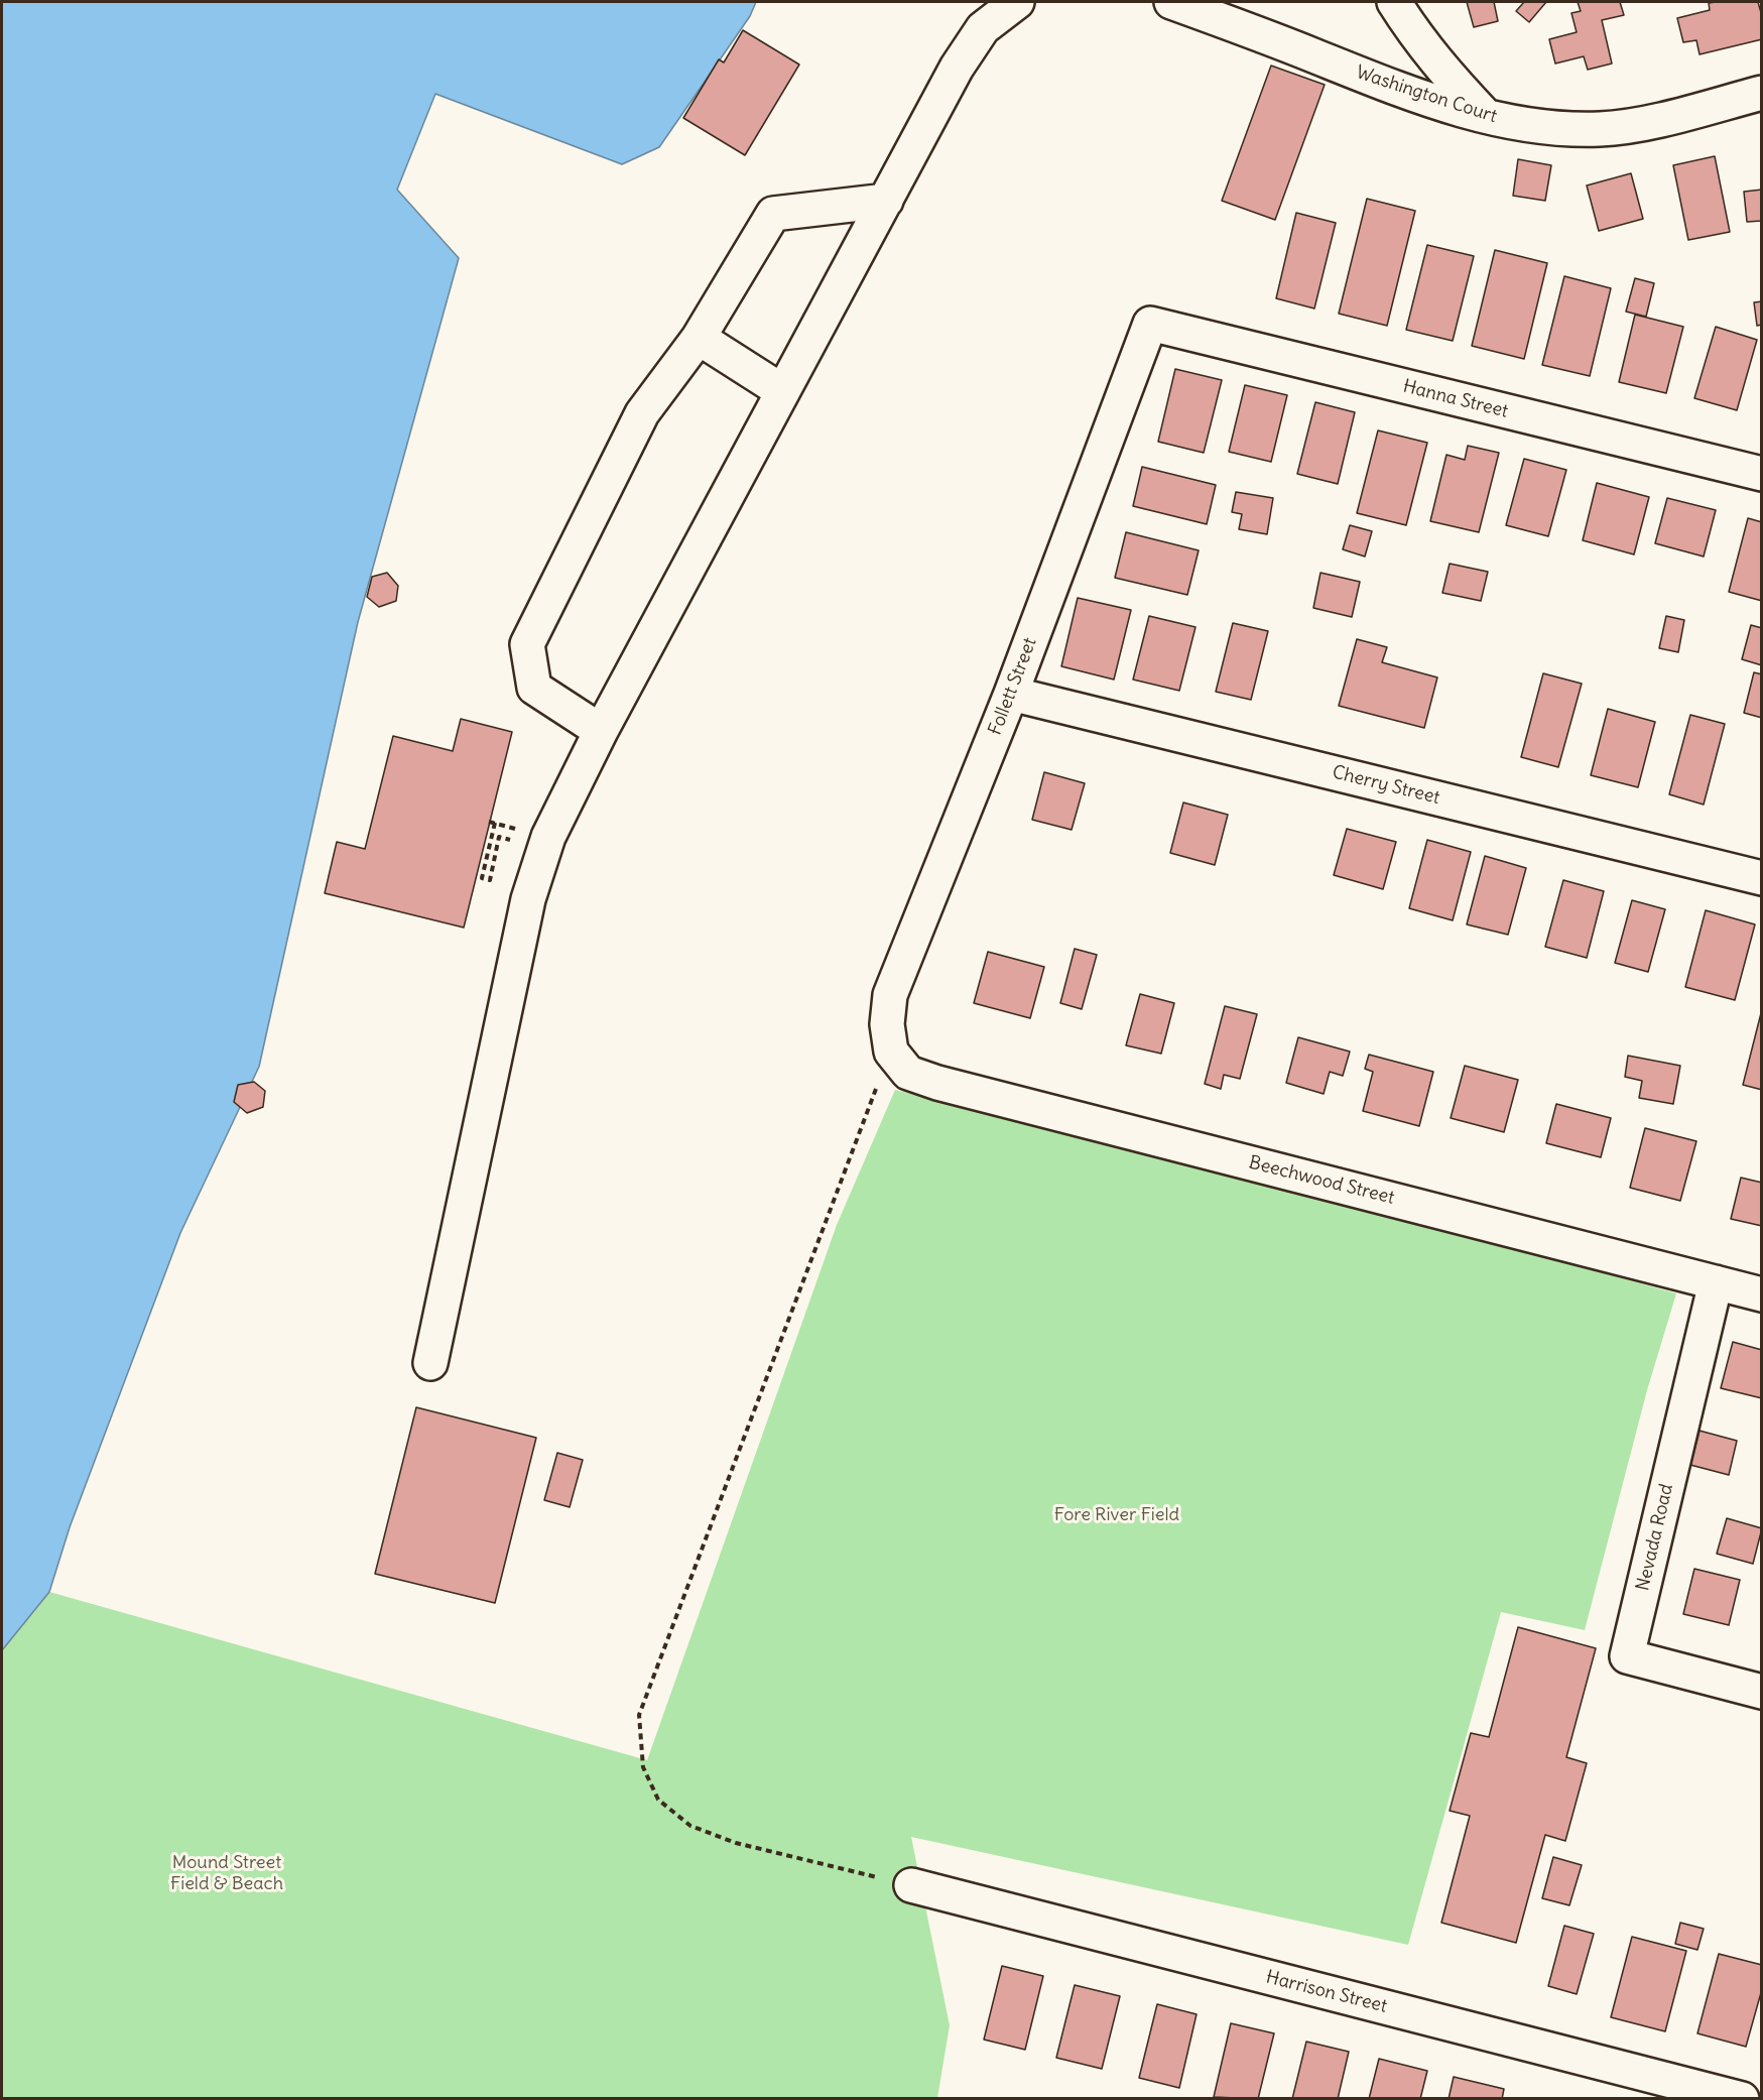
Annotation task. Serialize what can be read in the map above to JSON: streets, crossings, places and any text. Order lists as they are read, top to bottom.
{
  "streets": {
    "street": [
      "Washington Court",
      "Hanna Street",
      "Follett Street",
      "Cherry Street",
      "Beechwood Street",
      "Nevada Road",
      "Harrison Street"
    ]
  },
  "crossings": [
    ["Hanna Street", "Follett Street"],
    ["Follett Street", "Cherry Street"],
    ["Follett Street", "Beechwood Street"],
    ["Beechwood Street", "Nevada Road"]
  ],
  "parks": ["Fore River Field", "Mound Street Field & Beach"]
}
